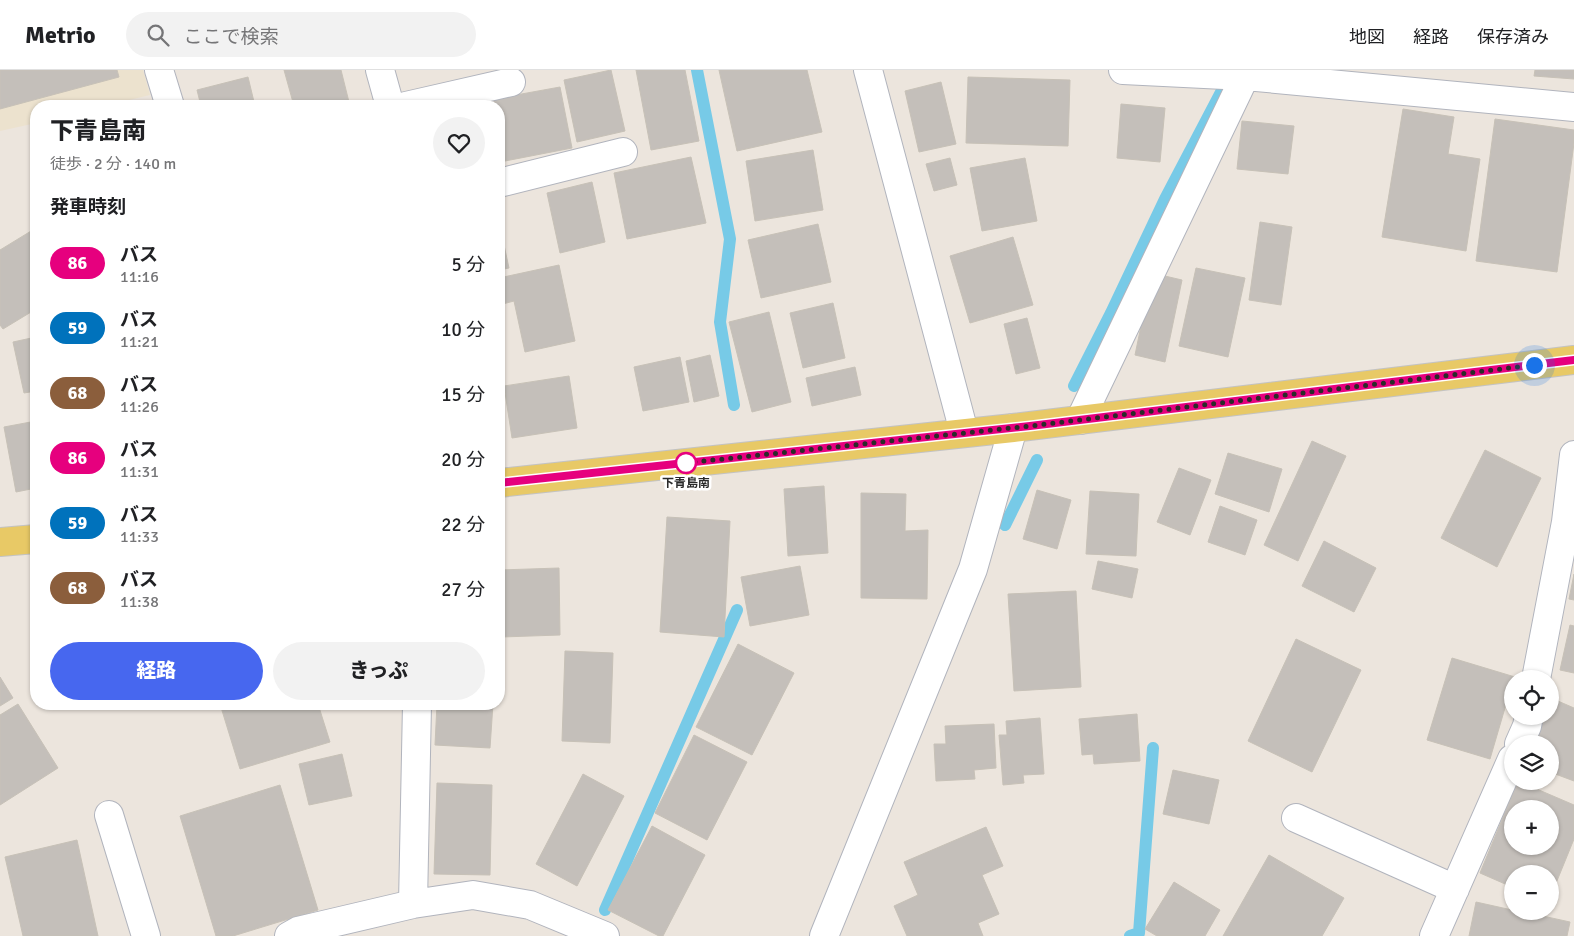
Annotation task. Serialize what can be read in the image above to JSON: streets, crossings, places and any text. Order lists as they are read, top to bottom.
{
  "places": ["下青島南"],
  "lines": ["bus line 86"],
  "page": {
    "header": "Metrio",
    "search": "ここで検索",
    "nav": ["地図", "経路", "保存済み"],
    "heading": [
      ["下青島南", "徒歩 · 2 分 · 140 m"],
      "発車時刻"
    ],
    "list": [
      {
        "mark": "86",
        "name": "バス",
        "note": "11:16",
        "value": "5 分"
      },
      {
        "mark": "59",
        "name": "バス",
        "note": "11:21",
        "value": "10 分"
      },
      {
        "mark": "68",
        "name": "バス",
        "note": "11:26",
        "value": "15 分"
      },
      {
        "mark": "86",
        "name": "バス",
        "note": "11:31",
        "value": "20 分"
      },
      {
        "mark": "59",
        "name": "バス",
        "note": "11:33",
        "value": "22 分"
      },
      {
        "mark": "68",
        "name": "バス",
        "note": "11:38",
        "value": "27 分"
      }
    ],
    "buttons": ["経路", "きっぷ"],
    "map_buttons": ["+", "−"]
  }
}
